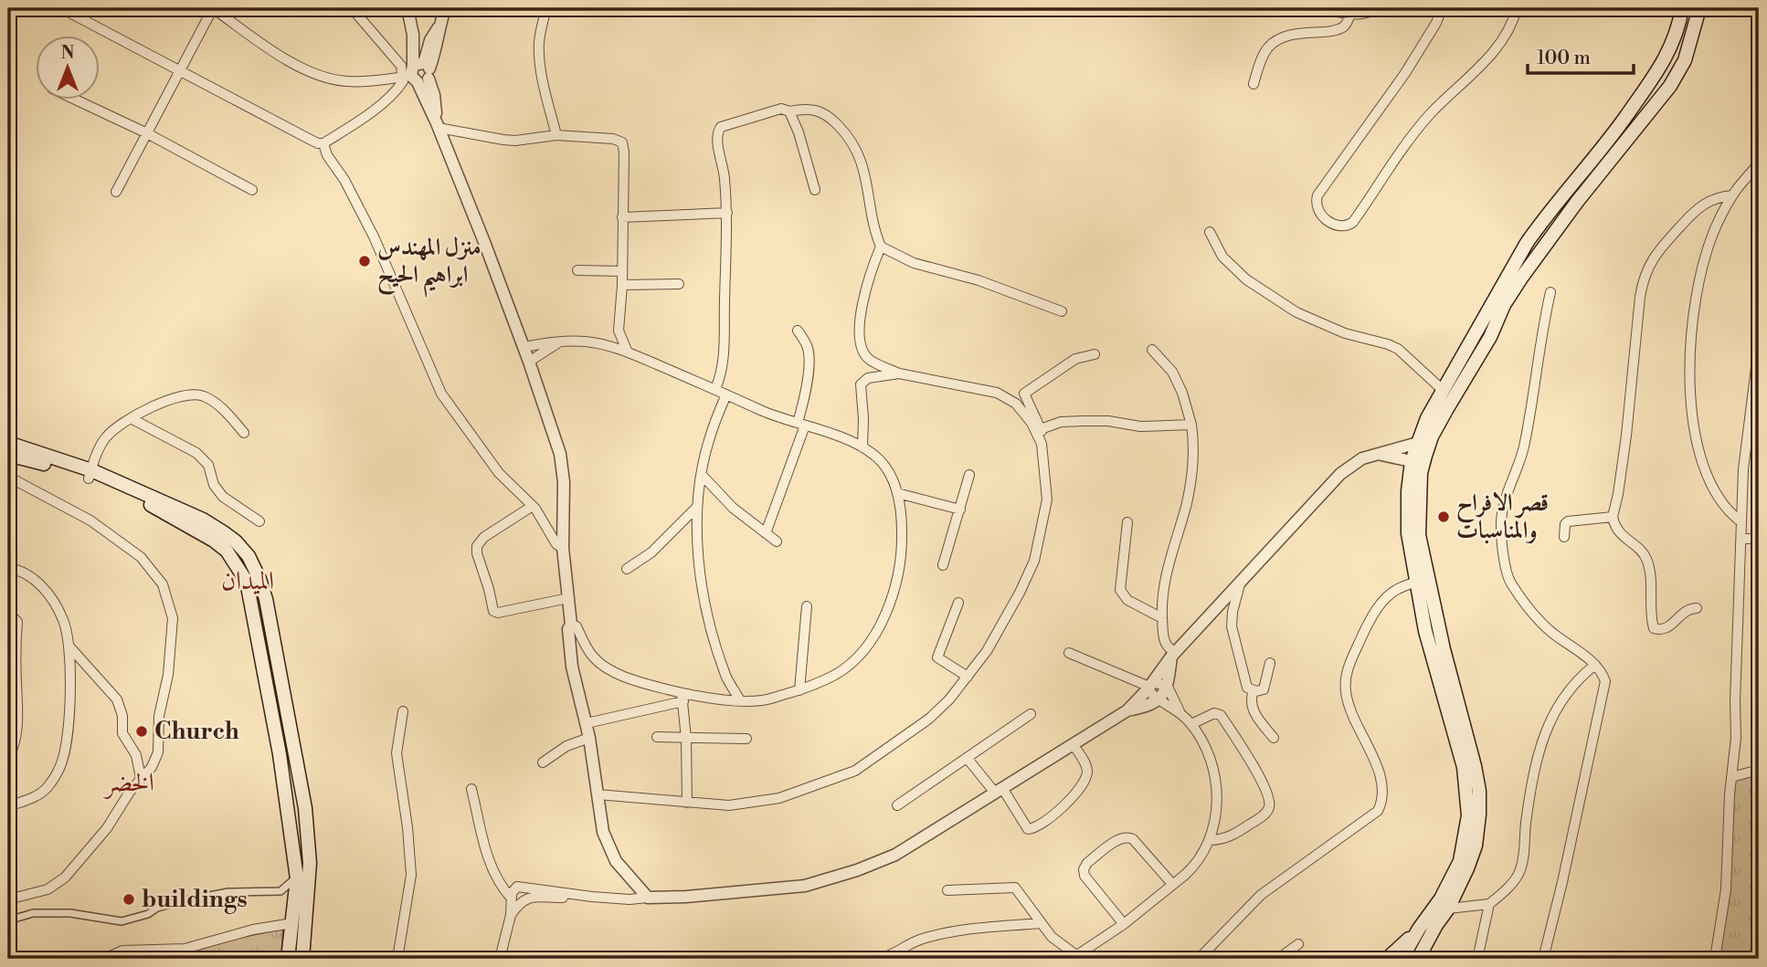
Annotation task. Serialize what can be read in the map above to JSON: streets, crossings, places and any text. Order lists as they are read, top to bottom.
{
  "districts": ["الميدان", "الخضر"],
  "places": [
    "منزل المهندس ابراهيم الحيح",
    "قصر الافراح والمناسبات",
    "Church",
    "buildings"
  ],
  "scale_bar": "100 m",
  "north": "top"
}
